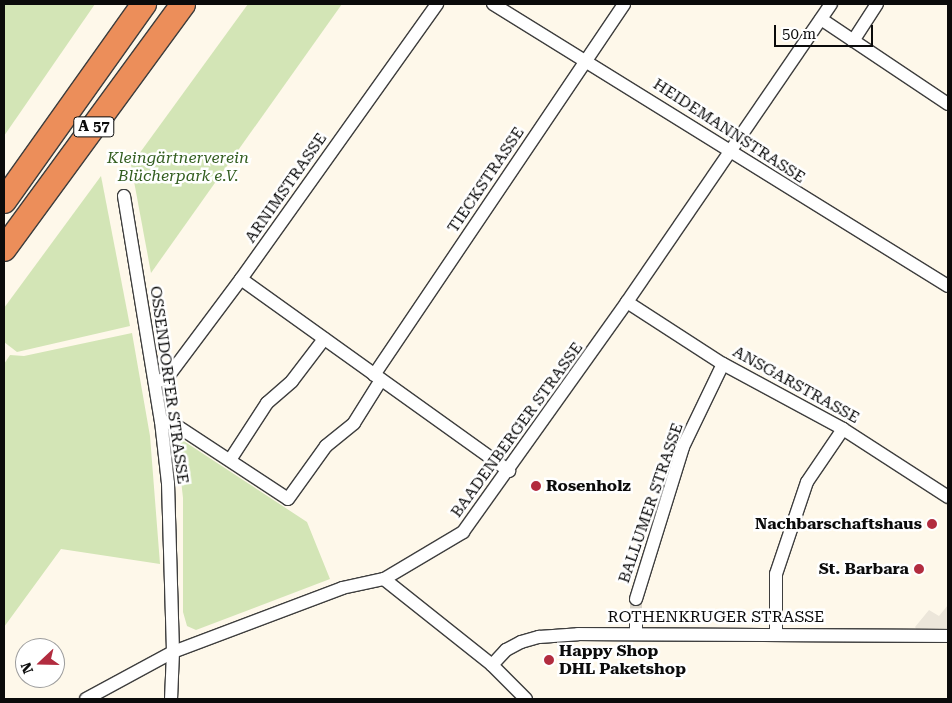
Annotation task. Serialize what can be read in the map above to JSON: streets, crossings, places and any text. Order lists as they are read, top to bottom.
{
  "streets": {
    "highway": ["A 57"],
    "street": [
      "HEIDEMANNSTRASSE",
      "TIECKSTRASSE",
      "ARNIMSTRASSE",
      "OSSENDORFER STRASSE",
      "ANSGARSTRASSE",
      "BAADENBERGER STRASSE",
      "BALLUMER STRASSE",
      "ROTHENKRUGER STRASSE"
    ]
  },
  "crossings": [
    ["HEIDEMANNSTRASSE", "TIECKSTRASSE"],
    ["HEIDEMANNSTRASSE", "BAADENBERGER STRASSE"],
    ["ARNIMSTRASSE", "OSSENDORFER STRASSE"],
    ["OSSENDORFER STRASSE", "BAADENBERGER STRASSE"],
    ["ANSGARSTRASSE", "BAADENBERGER STRASSE"],
    ["ANSGARSTRASSE", "BALLUMER STRASSE"]
  ],
  "parks": ["Kleingärtnerverein Blücherpark e.V."],
  "places": [
    "Rosenholz",
    "Nachbarschaftshaus",
    "St. Barbara",
    "Happy Shop DHL Paketshop"
  ],
  "scale_bar": "50 m",
  "north": "left"
}
